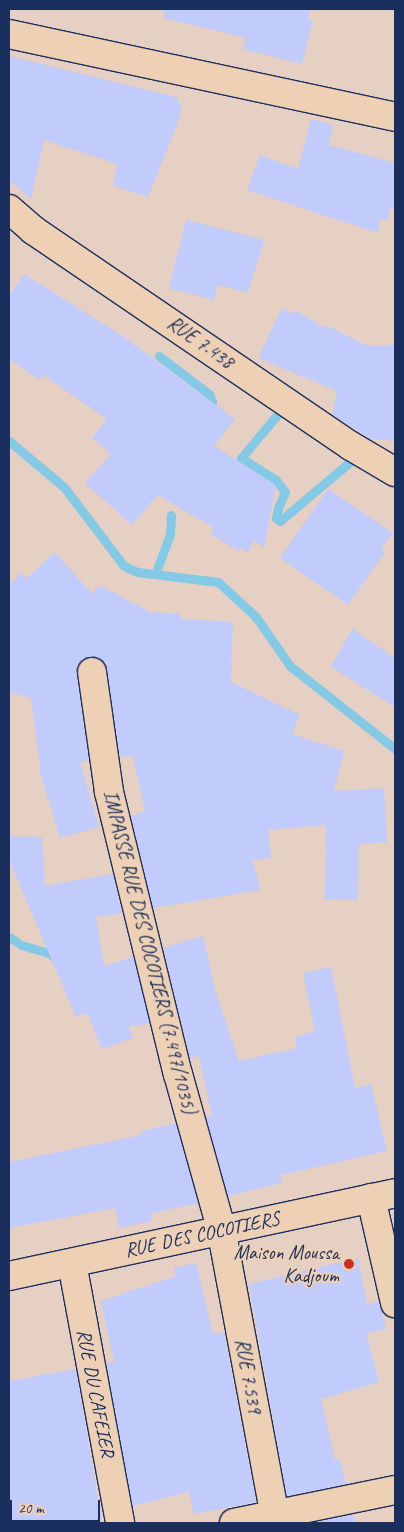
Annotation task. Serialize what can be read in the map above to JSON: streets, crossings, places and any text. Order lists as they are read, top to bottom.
{
  "streets": {
    "street": [
      "RUE 7.438",
      "IMPASSE RUE DES COCOTIERS (7.497/1035)",
      "RUE DES COCOTIERS",
      "RUE 7.539",
      "RUE DU CAFEIER"
    ]
  },
  "crossings": [
    ["IMPASSE RUE DES COCOTIERS (7.497/1035)", "RUE DES COCOTIERS"],
    ["IMPASSE RUE DES COCOTIERS (7.497/1035)", "RUE 7.539"],
    ["RUE DES COCOTIERS", "RUE 7.539"],
    ["RUE DES COCOTIERS", "RUE DU CAFEIER"]
  ],
  "places": ["Maison Moussa Kadjoum"],
  "scale_bar": "20 m"
}
